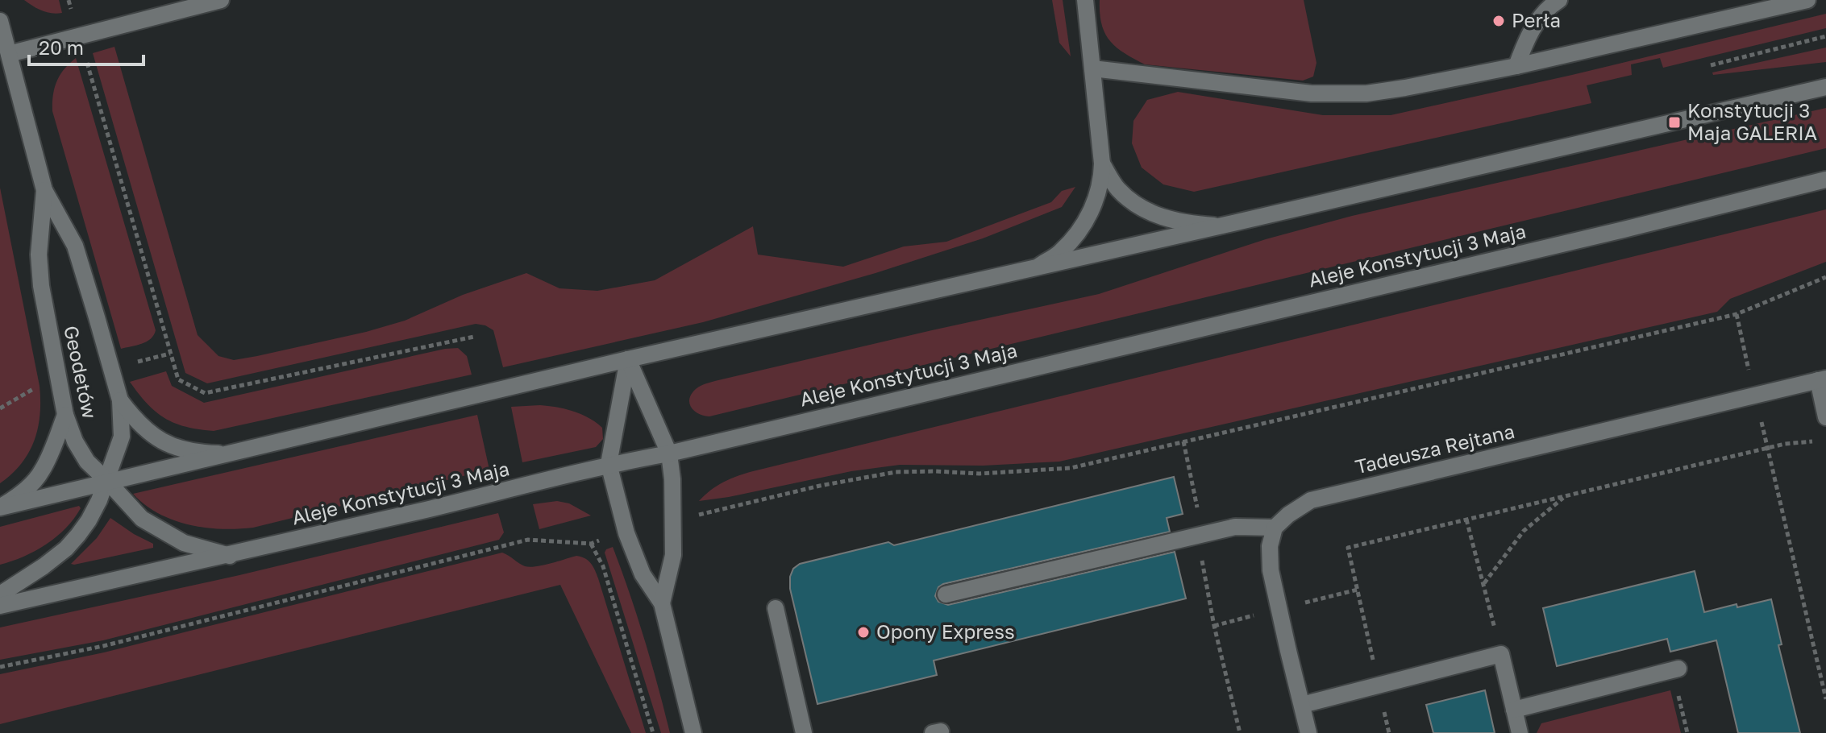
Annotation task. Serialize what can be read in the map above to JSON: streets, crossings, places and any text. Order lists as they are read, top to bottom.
{
  "streets": {
    "street": ["Aleje Konstytucji 3 Maja", "Geodetów", "Tadeusza Rejtana"]
  },
  "crossings": [
    ["Aleje Konstytucji 3 Maja", "Geodetów"]
  ],
  "places": {
    "other": ["Perła", "Opony Express"],
    "transit": ["Konstytucji 3 Maja GALERIA"]
  },
  "scale_bar": "20 m"
}
